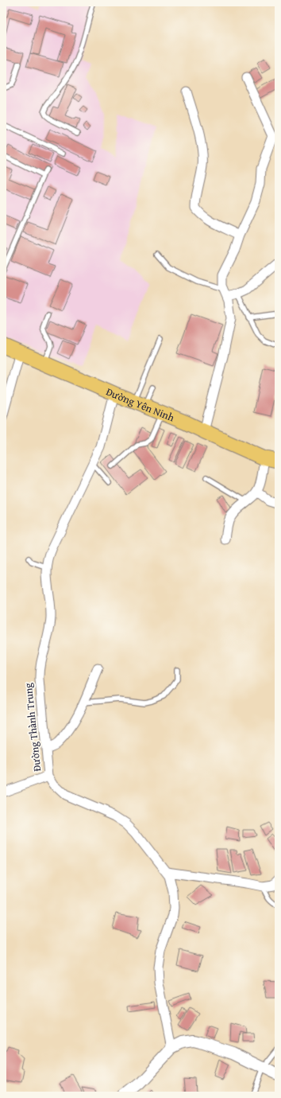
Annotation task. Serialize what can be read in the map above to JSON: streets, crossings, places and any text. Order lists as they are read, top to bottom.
{
  "streets": {
    "main road": ["Đường Yên Ninh"],
    "street": ["Đường Thành Trung"]
  },
  "crossings": [
    ["Đường Yên Ninh", "Đường Thành Trung"]
  ]
}
